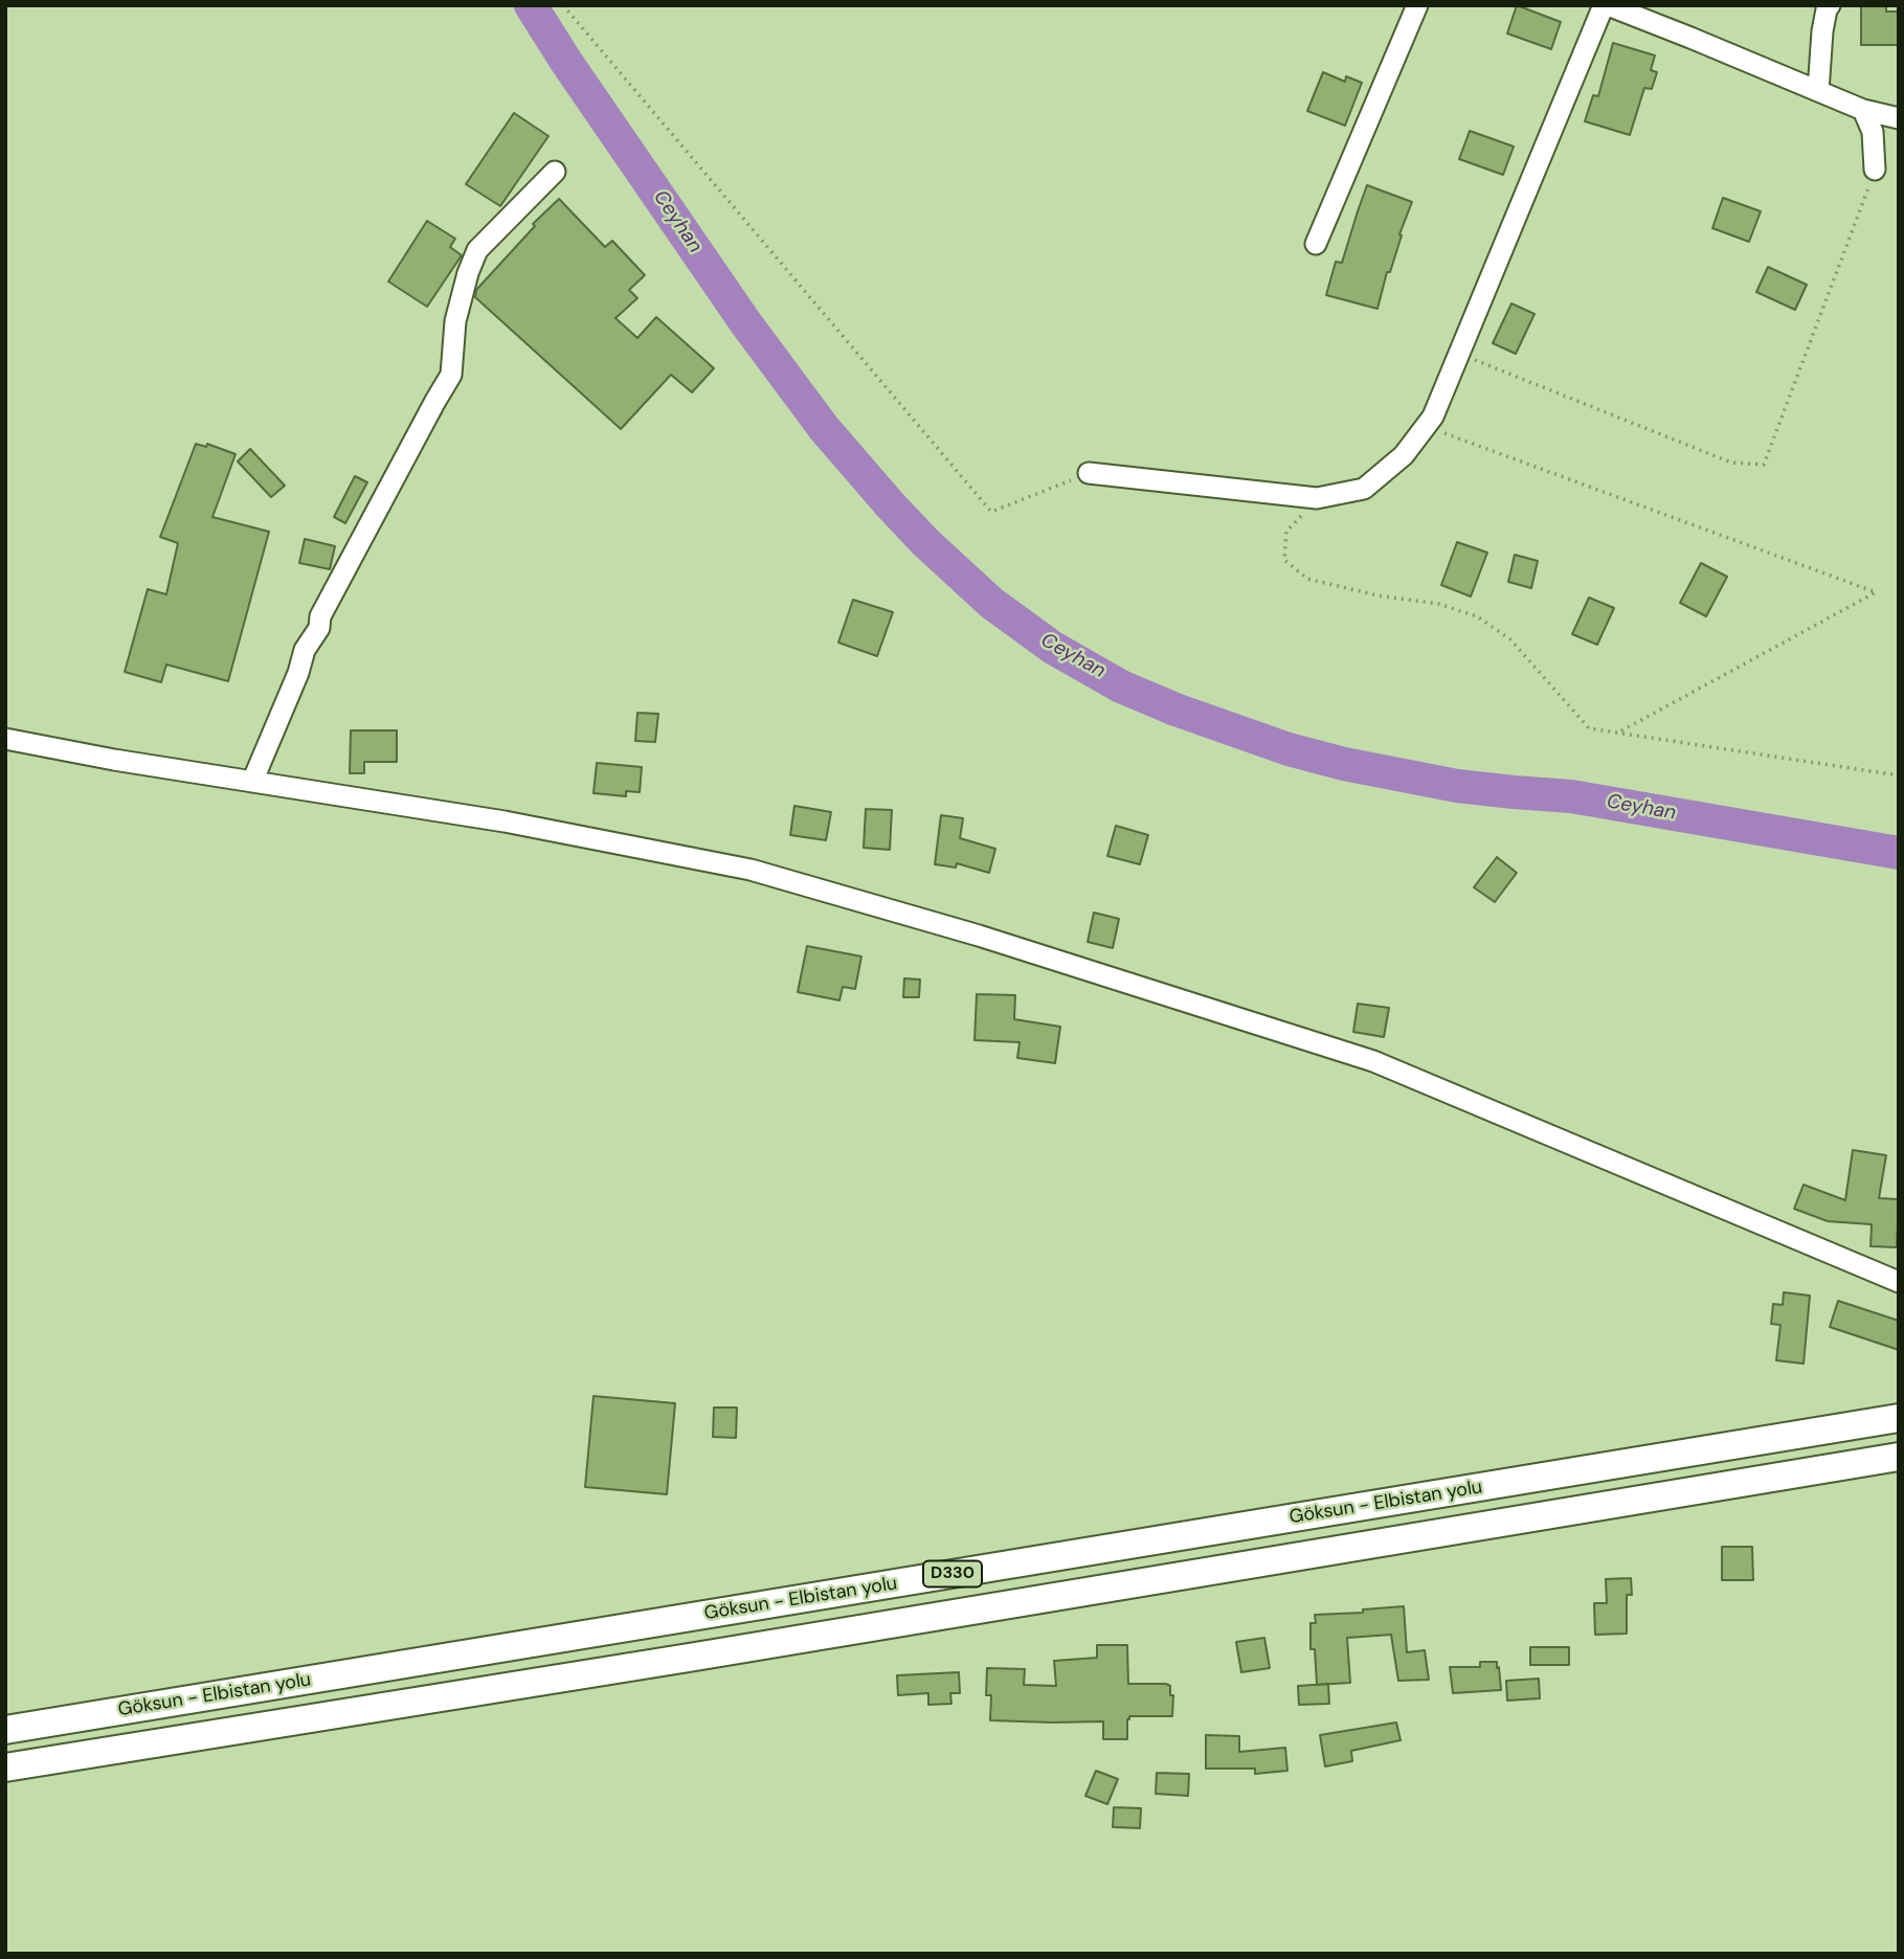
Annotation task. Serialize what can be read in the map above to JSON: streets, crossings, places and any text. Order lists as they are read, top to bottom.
{
  "streets": {
    "highway": ["Göksun - Elbistan yolu", "D330"]
  },
  "water": ["Ceyhan"]
}
